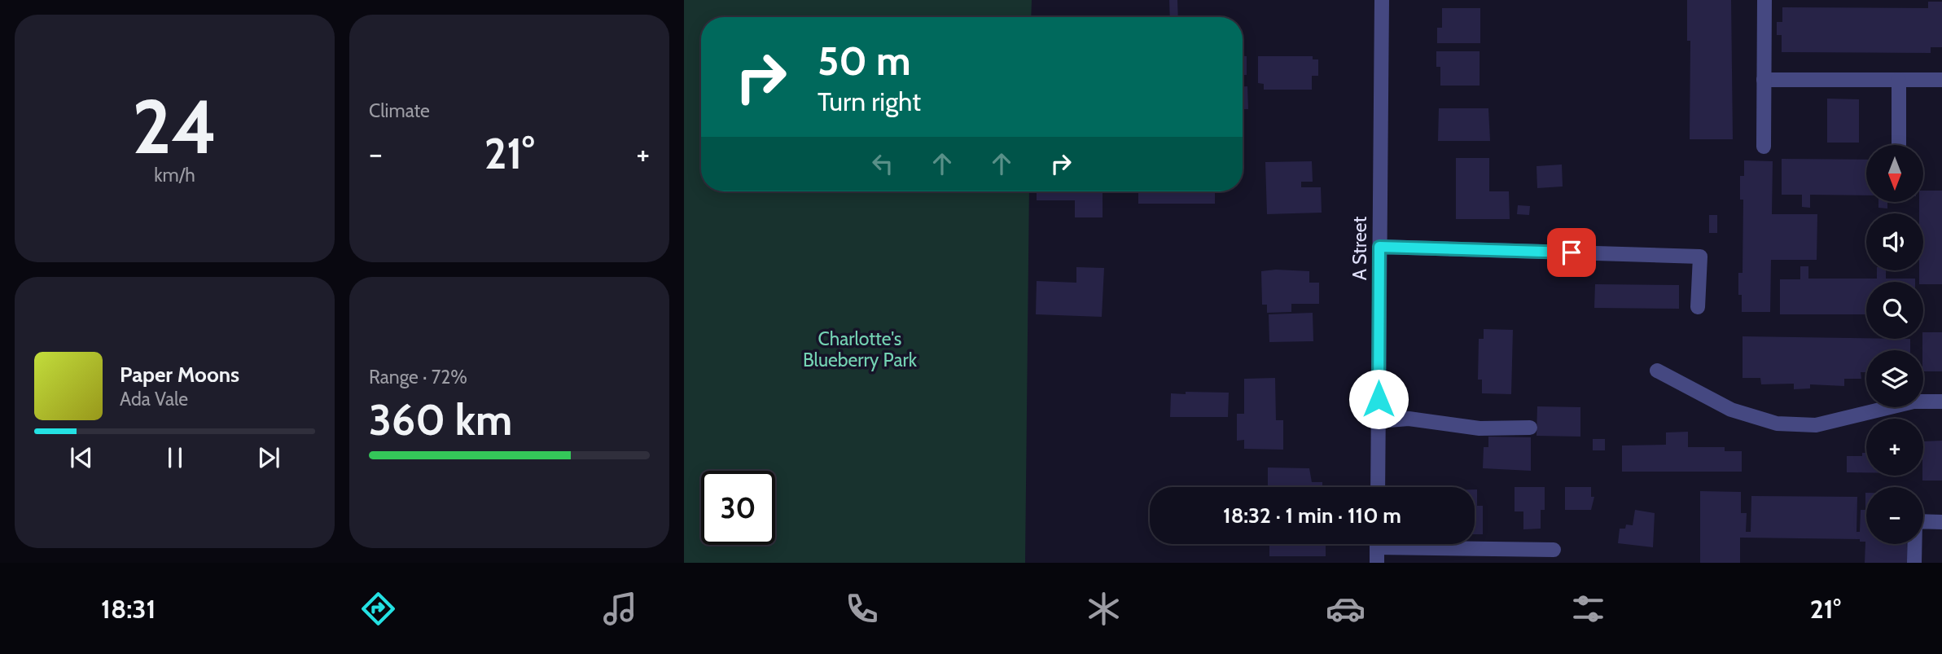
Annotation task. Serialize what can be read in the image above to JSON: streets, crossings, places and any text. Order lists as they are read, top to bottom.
{
  "streets": {
    "street": ["A Street"]
  },
  "parks": ["Charlotte's Blueberry Park"],
  "north": "bottom",
  "page": {
    "tile": [
      ["24", "km/h"],
      "Climate",
      ["Range · 72%", "360 km"]
    ],
    "turn": ["50 m", "Turn right"],
    "heat": ["−", "21°", "+"],
    "map_buttons": ["+", "−"],
    "song": ["Paper Moons", "Ada Vale"],
    "limit": "30",
    "trip": "18:32 · 1 min · 110 m",
    "tabs": ["18:31", "21°"]
  }
}
